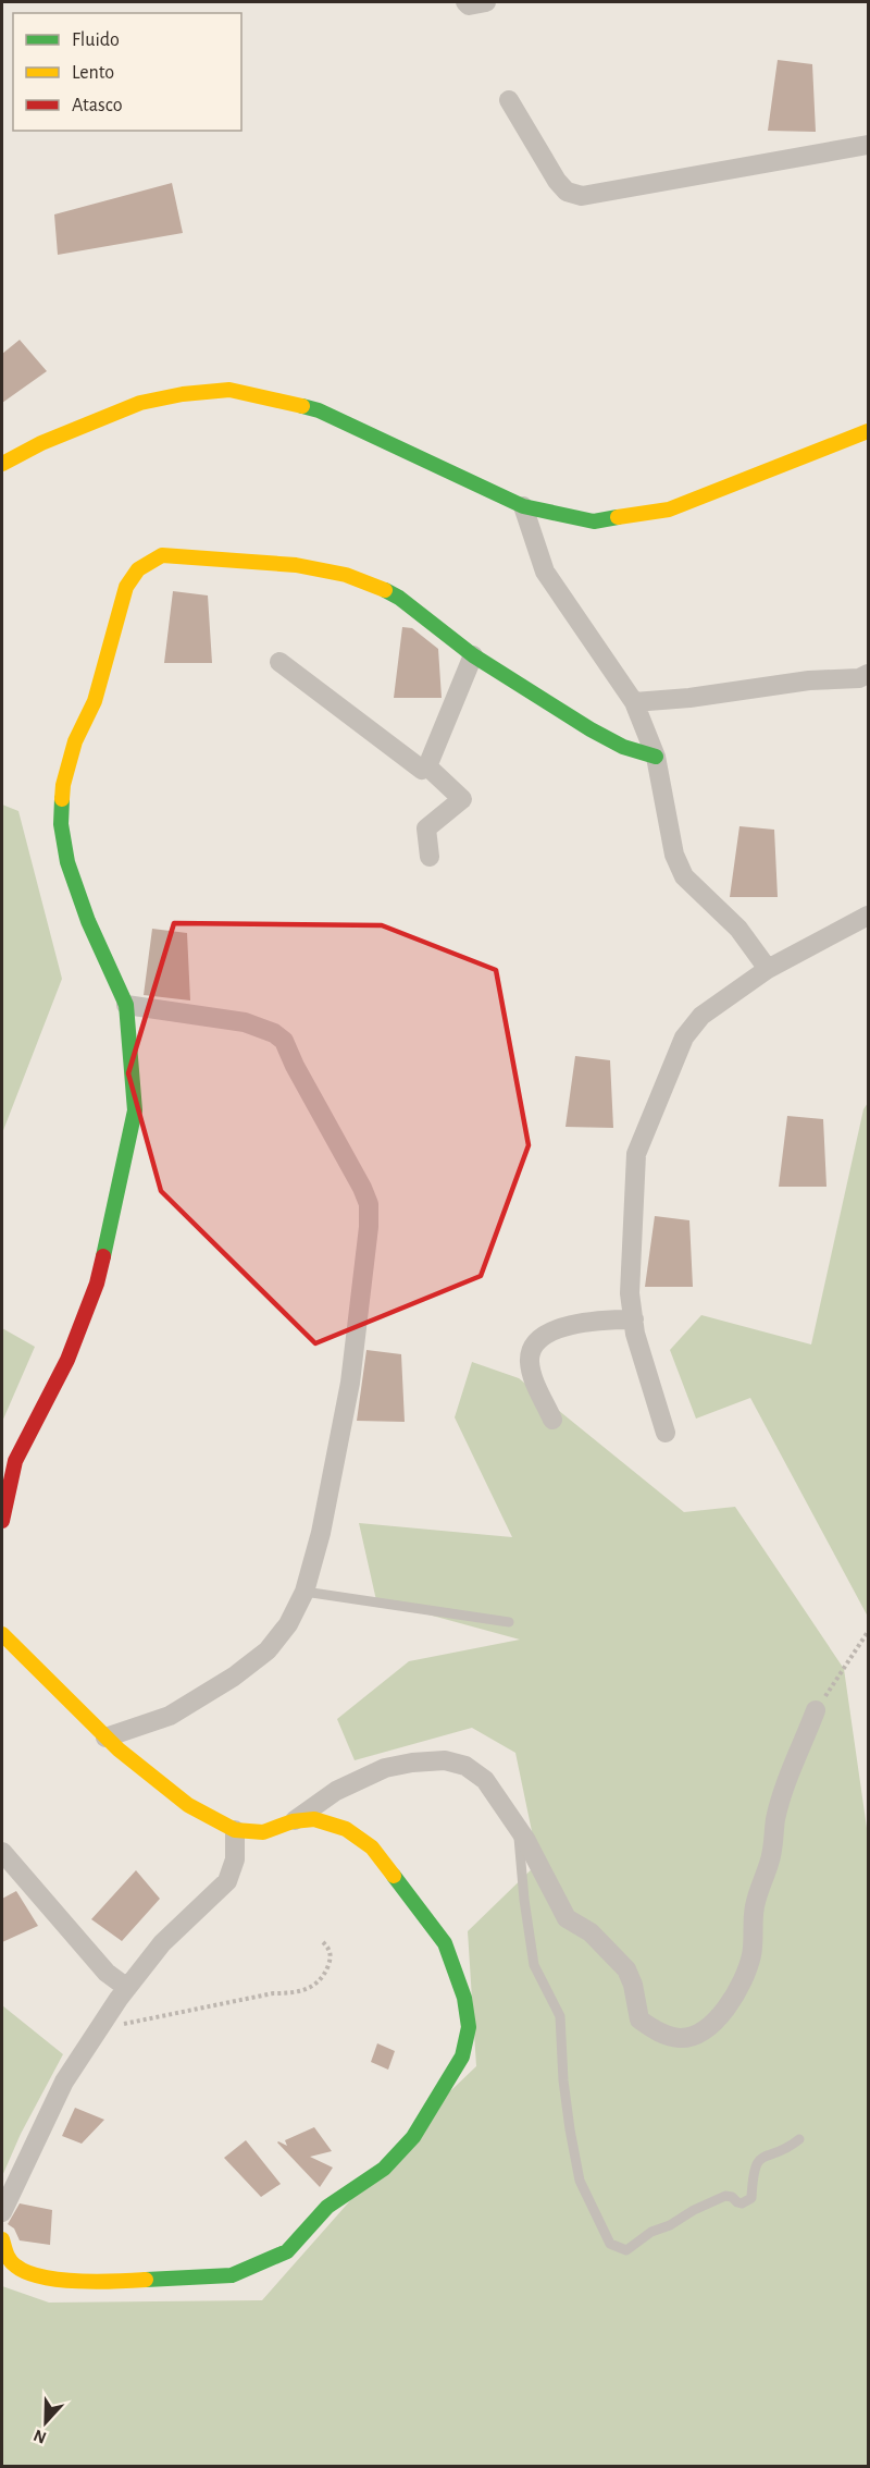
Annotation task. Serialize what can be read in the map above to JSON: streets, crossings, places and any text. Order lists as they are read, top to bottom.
{
  "legend": ["Fluido", "Lento", "Atasco"],
  "north": "bottom"
}
